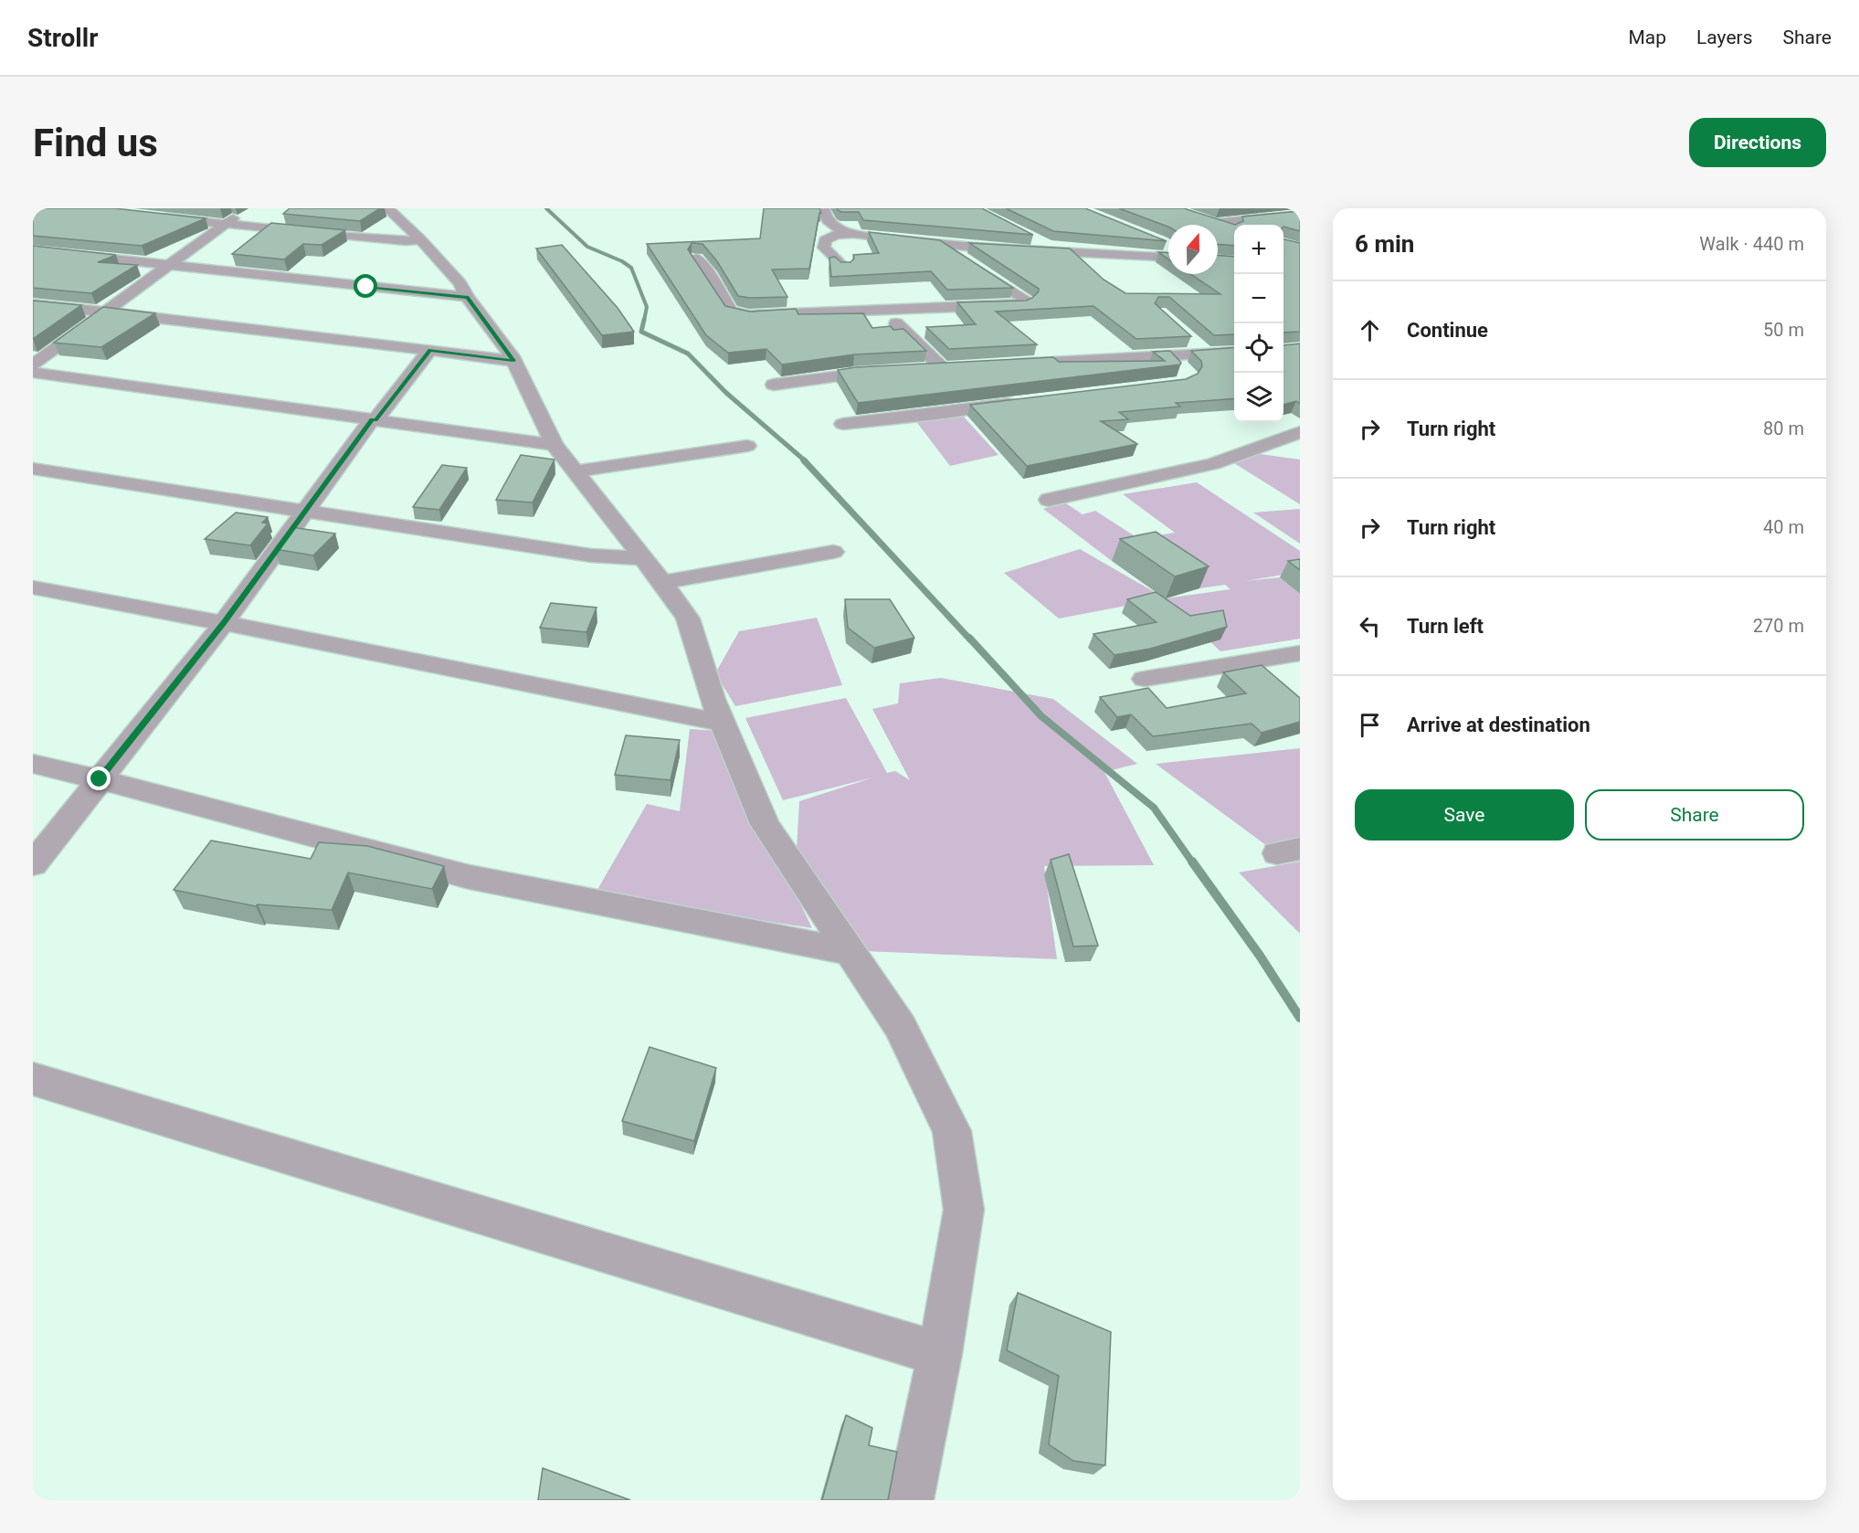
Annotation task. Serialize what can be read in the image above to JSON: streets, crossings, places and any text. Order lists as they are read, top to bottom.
{
  "north": "top",
  "page": {
    "header": "Strollr",
    "nav": ["Map", "Layers", "Share"],
    "buttons": [
      "Directions",
      ["Save", "Share"]
    ],
    "title": "Find us",
    "heading": ["6 min", "Walk · 440 m"],
    "map_buttons": ["+", "−"],
    "list": [
      ["Continue", "50 m"],
      ["Turn right", "80 m"],
      ["Turn right", "40 m"],
      ["Turn left", "270 m"],
      "Arrive at destination"
    ]
  }
}
